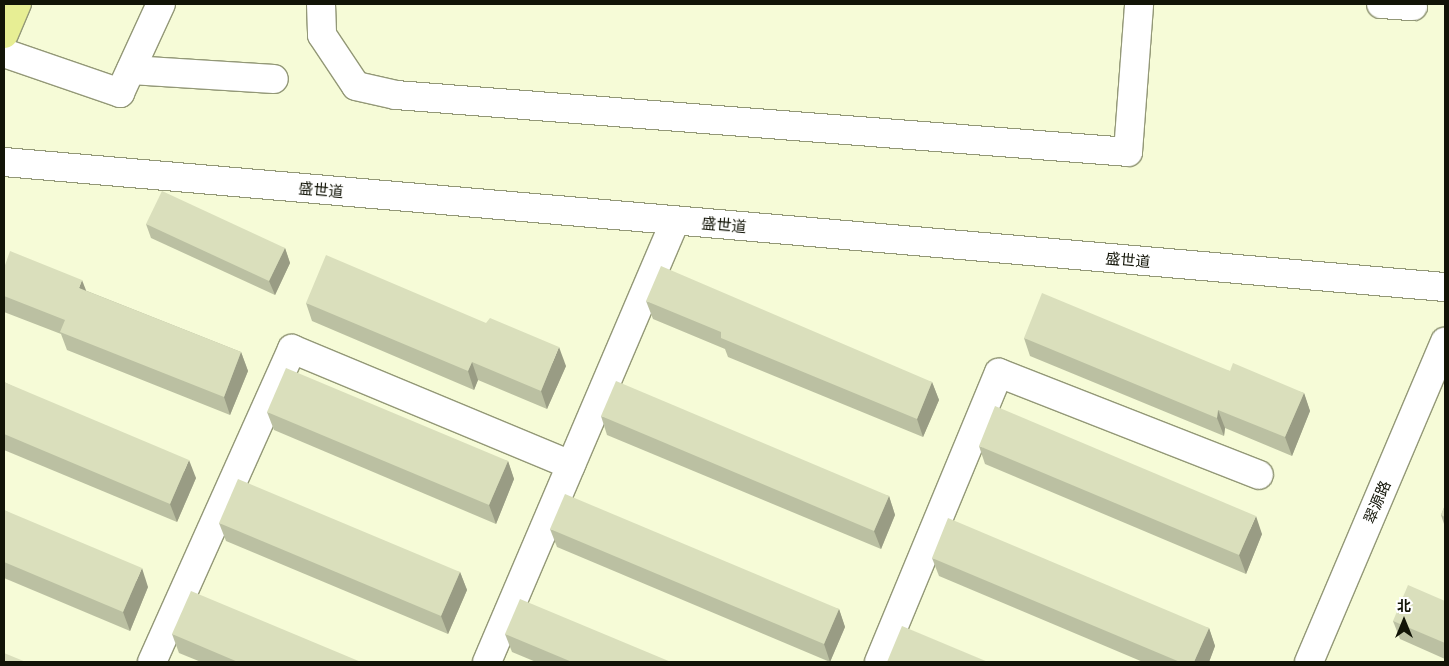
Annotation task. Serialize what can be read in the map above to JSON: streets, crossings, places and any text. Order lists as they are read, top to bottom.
{
  "streets": {
    "street": ["盛世道", "翠源路"]
  },
  "north": "top"
}
